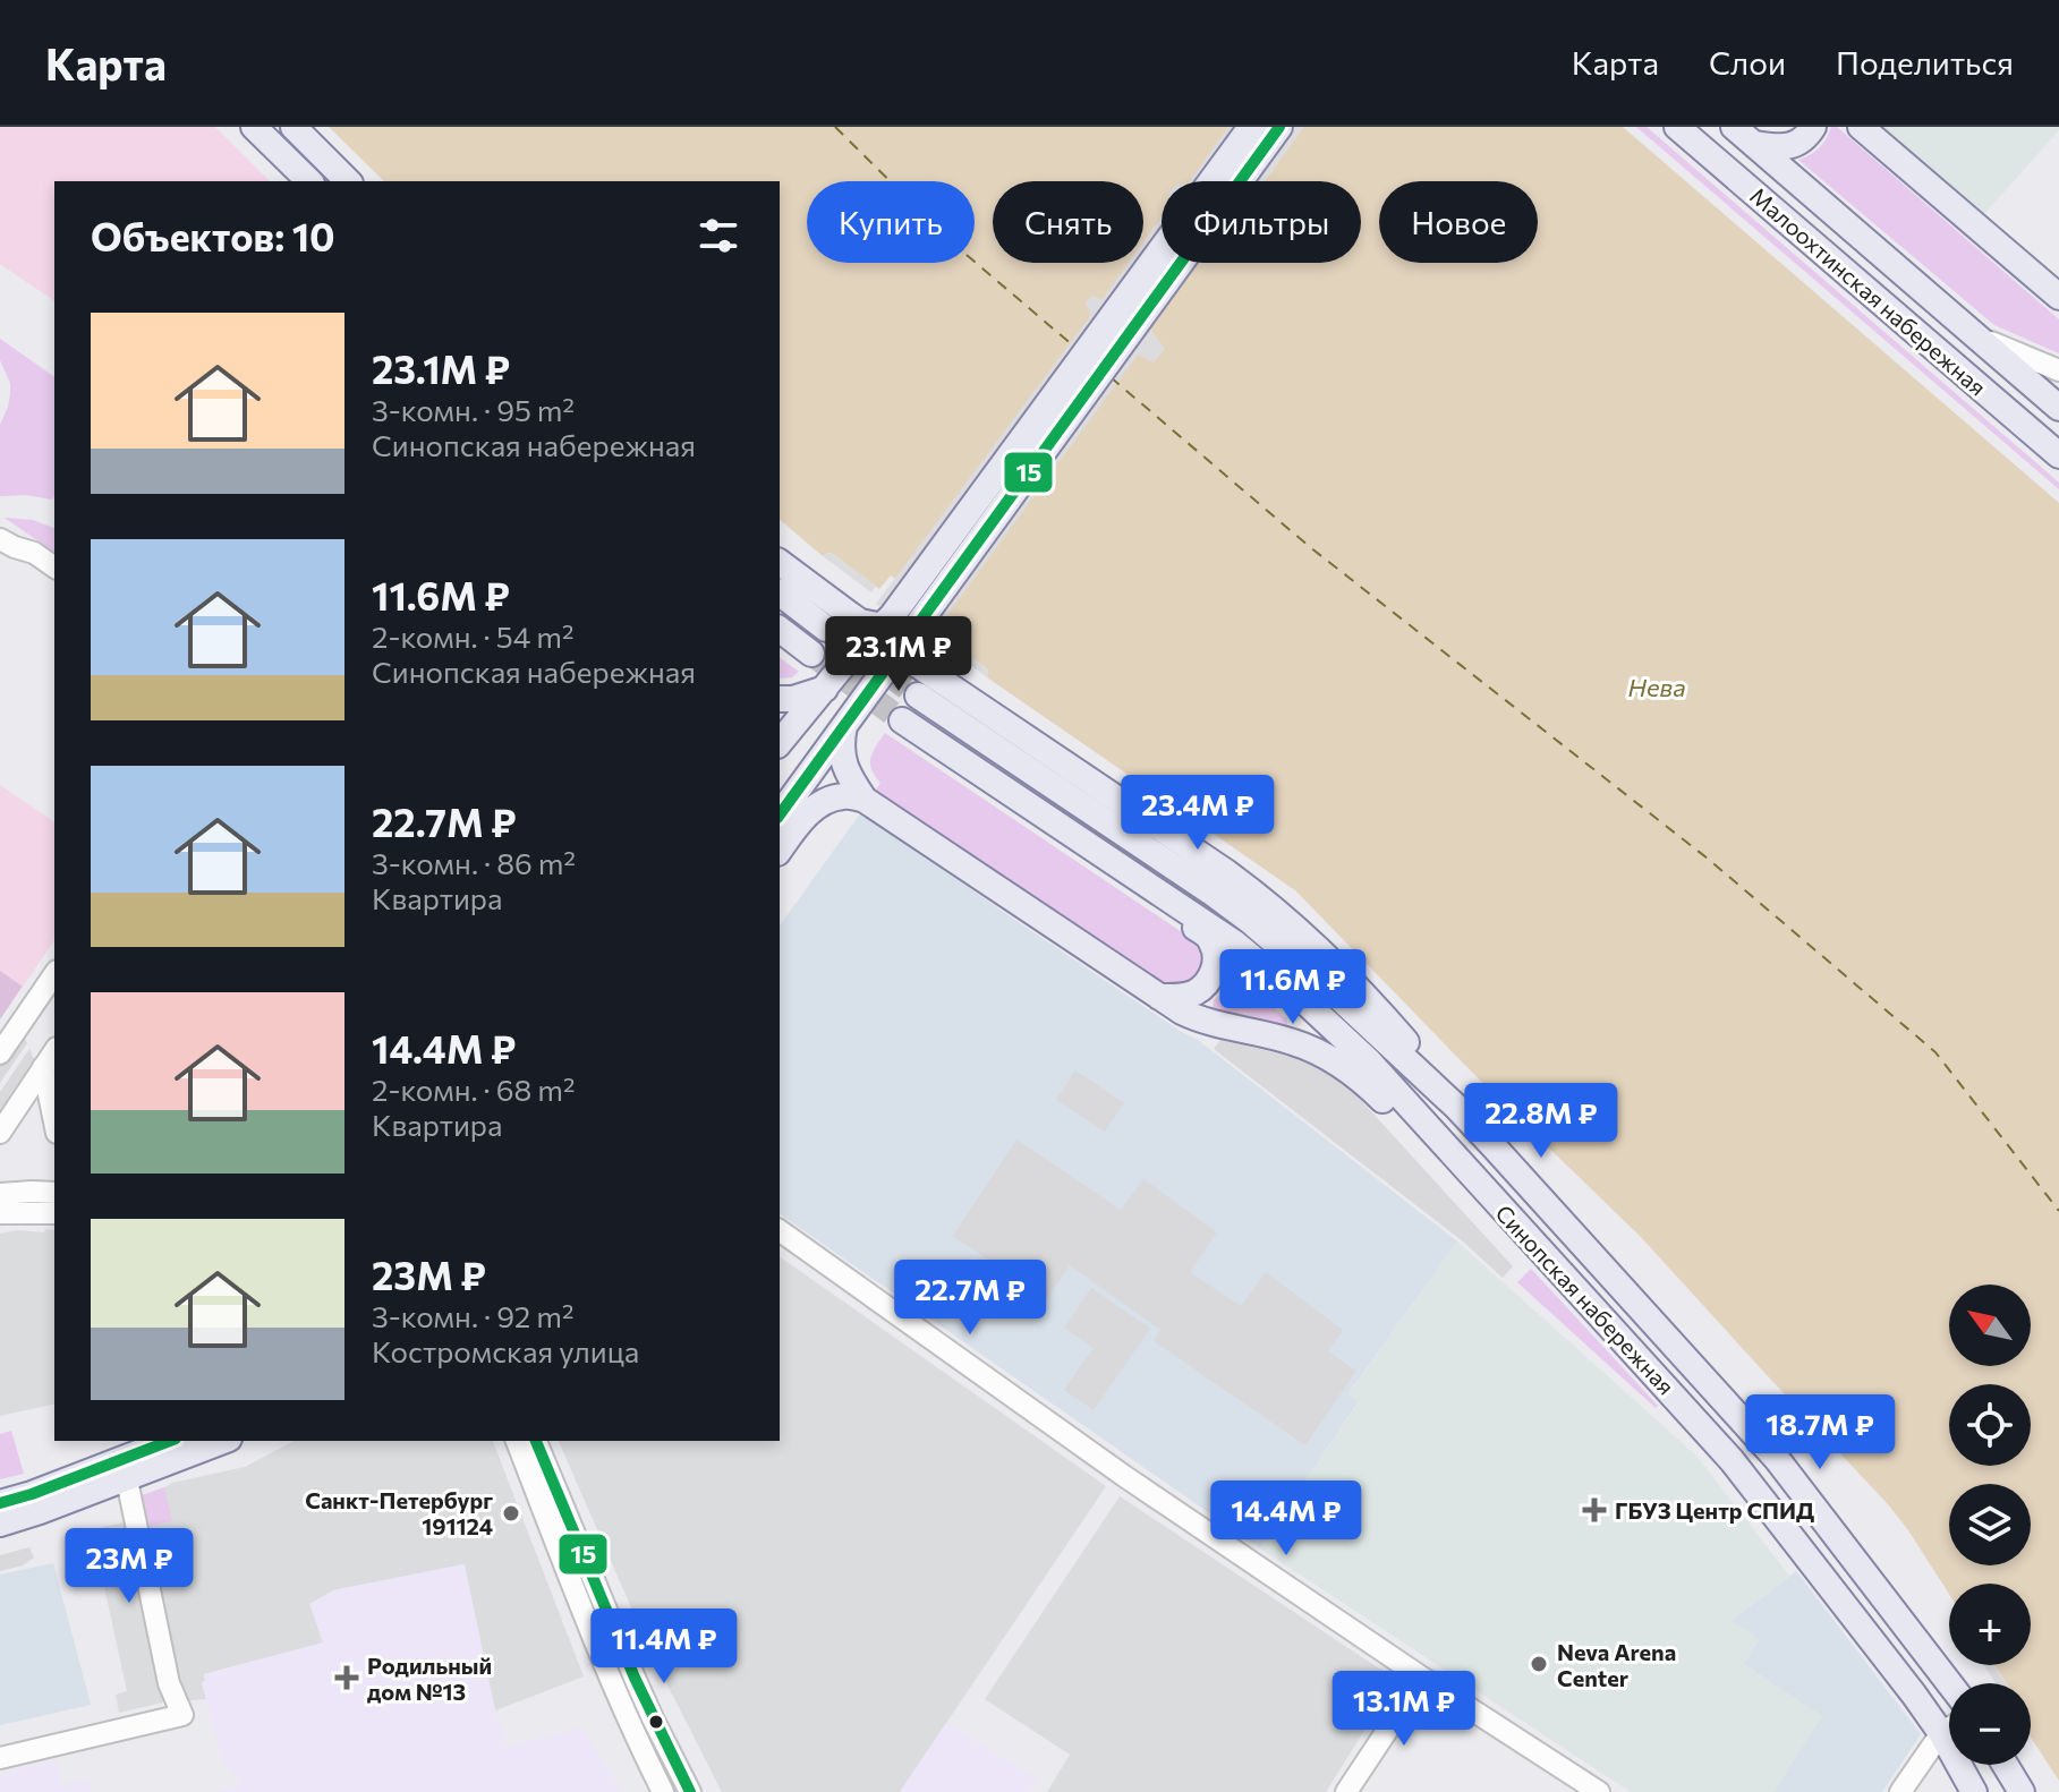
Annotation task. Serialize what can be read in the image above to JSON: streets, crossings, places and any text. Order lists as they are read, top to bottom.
{
  "streets": {
    "main road": ["Малоохтинская набережная", "Синопская набережная"]
  },
  "water": ["Нева"],
  "places": {
    "health": ["ГБУЗ Центр СПИД", "Родильный дом №13"],
    "other": ["Санкт-Петербург 191124", "Neva Arena Center"]
  },
  "lines": ["transit line 15"],
  "north": "top left",
  "page": {
    "header": "Карта",
    "nav": ["Карта", "Слои", "Поделиться"],
    "chip": [
      "Купить",
      "Снять",
      "Фильтры",
      "Новое"
    ],
    "heading": "Объектов: 10",
    "list": [
      {
        "name": "23.1M ₽",
        "note": "3-комн. · 95 m² · Синопская набережная"
      },
      {
        "name": "11.6M ₽",
        "note": "2-комн. · 54 m² · Синопская набережная"
      },
      {
        "name": "22.7M ₽",
        "note": "3-комн. · 86 m² · Квартира"
      },
      {
        "name": "14.4M ₽",
        "note": "2-комн. · 68 m² · Квартира"
      },
      {
        "name": "23M ₽",
        "note": "3-комн. · 92 m² · Костромская улица"
      }
    ],
    "price": [
      "23.1M ₽",
      "23.4M ₽",
      "11.6M ₽",
      "22.8M ₽",
      "22.7M ₽",
      "18.7M ₽",
      "14.4M ₽",
      "23M ₽",
      "11.4M ₽",
      "13.1M ₽"
    ],
    "map_buttons": ["+", "−"]
  }
}
